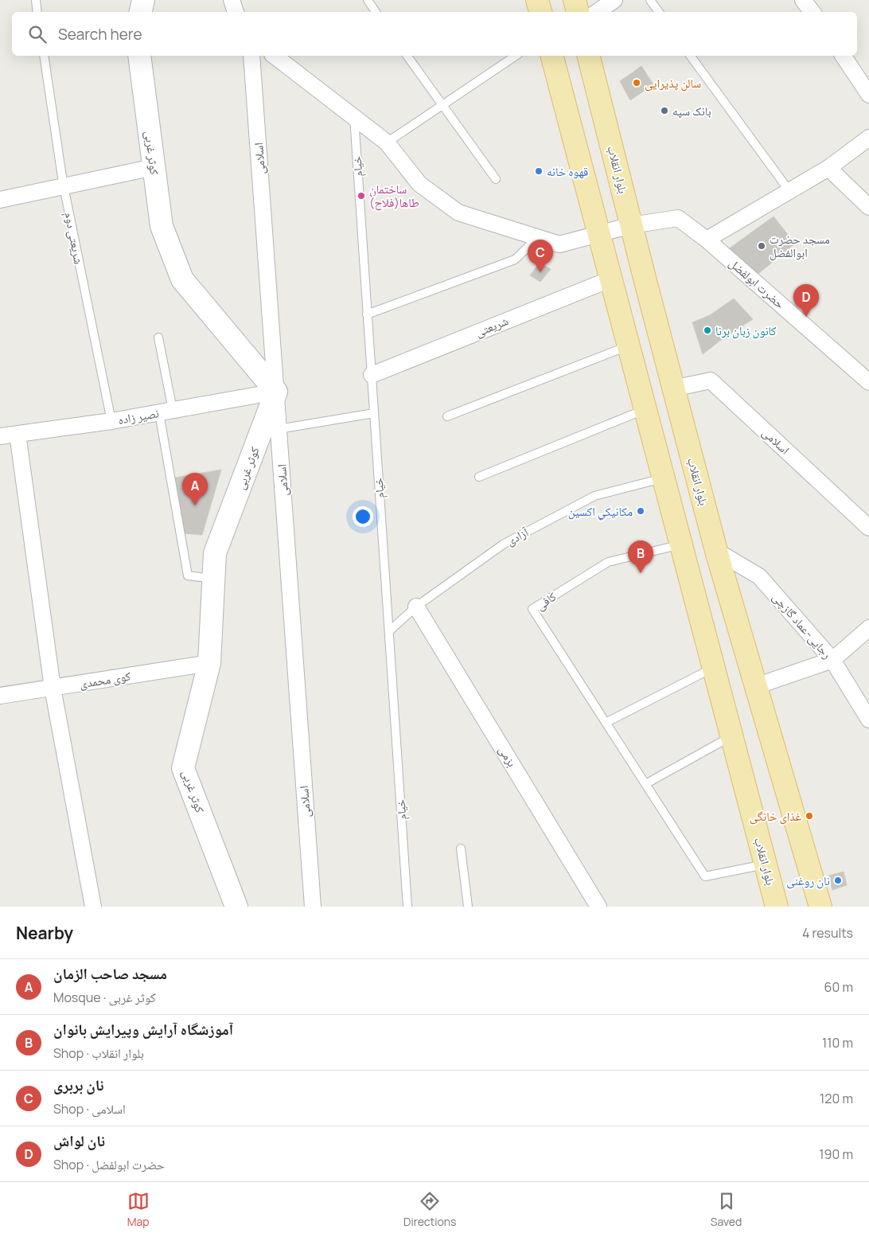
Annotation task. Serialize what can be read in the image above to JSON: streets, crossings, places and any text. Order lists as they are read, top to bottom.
{
  "streets": {
    "main road": ["بلوار انقلاب"],
    "street": [
      "کوثر غربی",
      "اسلامی",
      "حضرت ابولفضل",
      "شریعتی",
      "نصیر زاده",
      "رجایی-عماد گازچی",
      "کوی محمدی",
      "بزمی"
    ],
    "lane": [
      "خیام",
      "شریعتی دوم",
      "آزادی",
      "کافی"
    ]
  },
  "crossings": [
    ["کوثر غربی", "اسلامی"],
    ["کوثر غربی", "نصیر زاده"],
    ["کوثر غربی", "کوی محمدی"],
    ["اسلامی", "بلوار انقلاب"],
    ["اسلامی", "نصیر زاده"],
    ["خیام", "شریعتی"],
    ["خیام", "آزادی"],
    ["بلوار انقلاب", "حضرت ابولفضل"],
    ["بلوار انقلاب", "شریعتی"],
    ["بلوار انقلاب", "آزادی"],
    ["بلوار انقلاب", "کافی"],
    ["بلوار انقلاب", "رجایی-عماد گازچی"],
    ["شریعتی دوم", "نصیر زاده"],
    ["آزادی", "بزمی"]
  ],
  "places": [
    "سالن پذیرایی",
    "بانک سپه",
    "قهوه خانه",
    "ساختمان طاها(فلاح)",
    "مسجد حضرت ابوالفضل",
    "کانون زبان برنا",
    "مكانيكي اكسين",
    "غذای خانگی",
    "نان روغنی"
  ],
  "page": {
    "search": "Search here",
    "pins": [
      "C",
      "D",
      "A",
      "B"
    ],
    "heading": ["Nearby", "4 results"],
    "list": [
      {
        "mark": "A",
        "name": "مسجد صاحب الزمان",
        "note": "Mosque · کوثر غربی",
        "value": "60 m"
      },
      {
        "mark": "B",
        "name": "آموزشگاه آرایش وپیرایش بانوان",
        "note": "Shop · بلوار انقلاب",
        "value": "110 m"
      },
      {
        "mark": "C",
        "name": "نان بربری",
        "note": "Shop · اسلامی",
        "value": "120 m"
      },
      {
        "mark": "D",
        "name": "نان لواش",
        "note": "Shop · حضرت ابولفضل",
        "value": "190 m"
      }
    ],
    "nav": ["Map", "Directions", "Saved"]
  }
}
